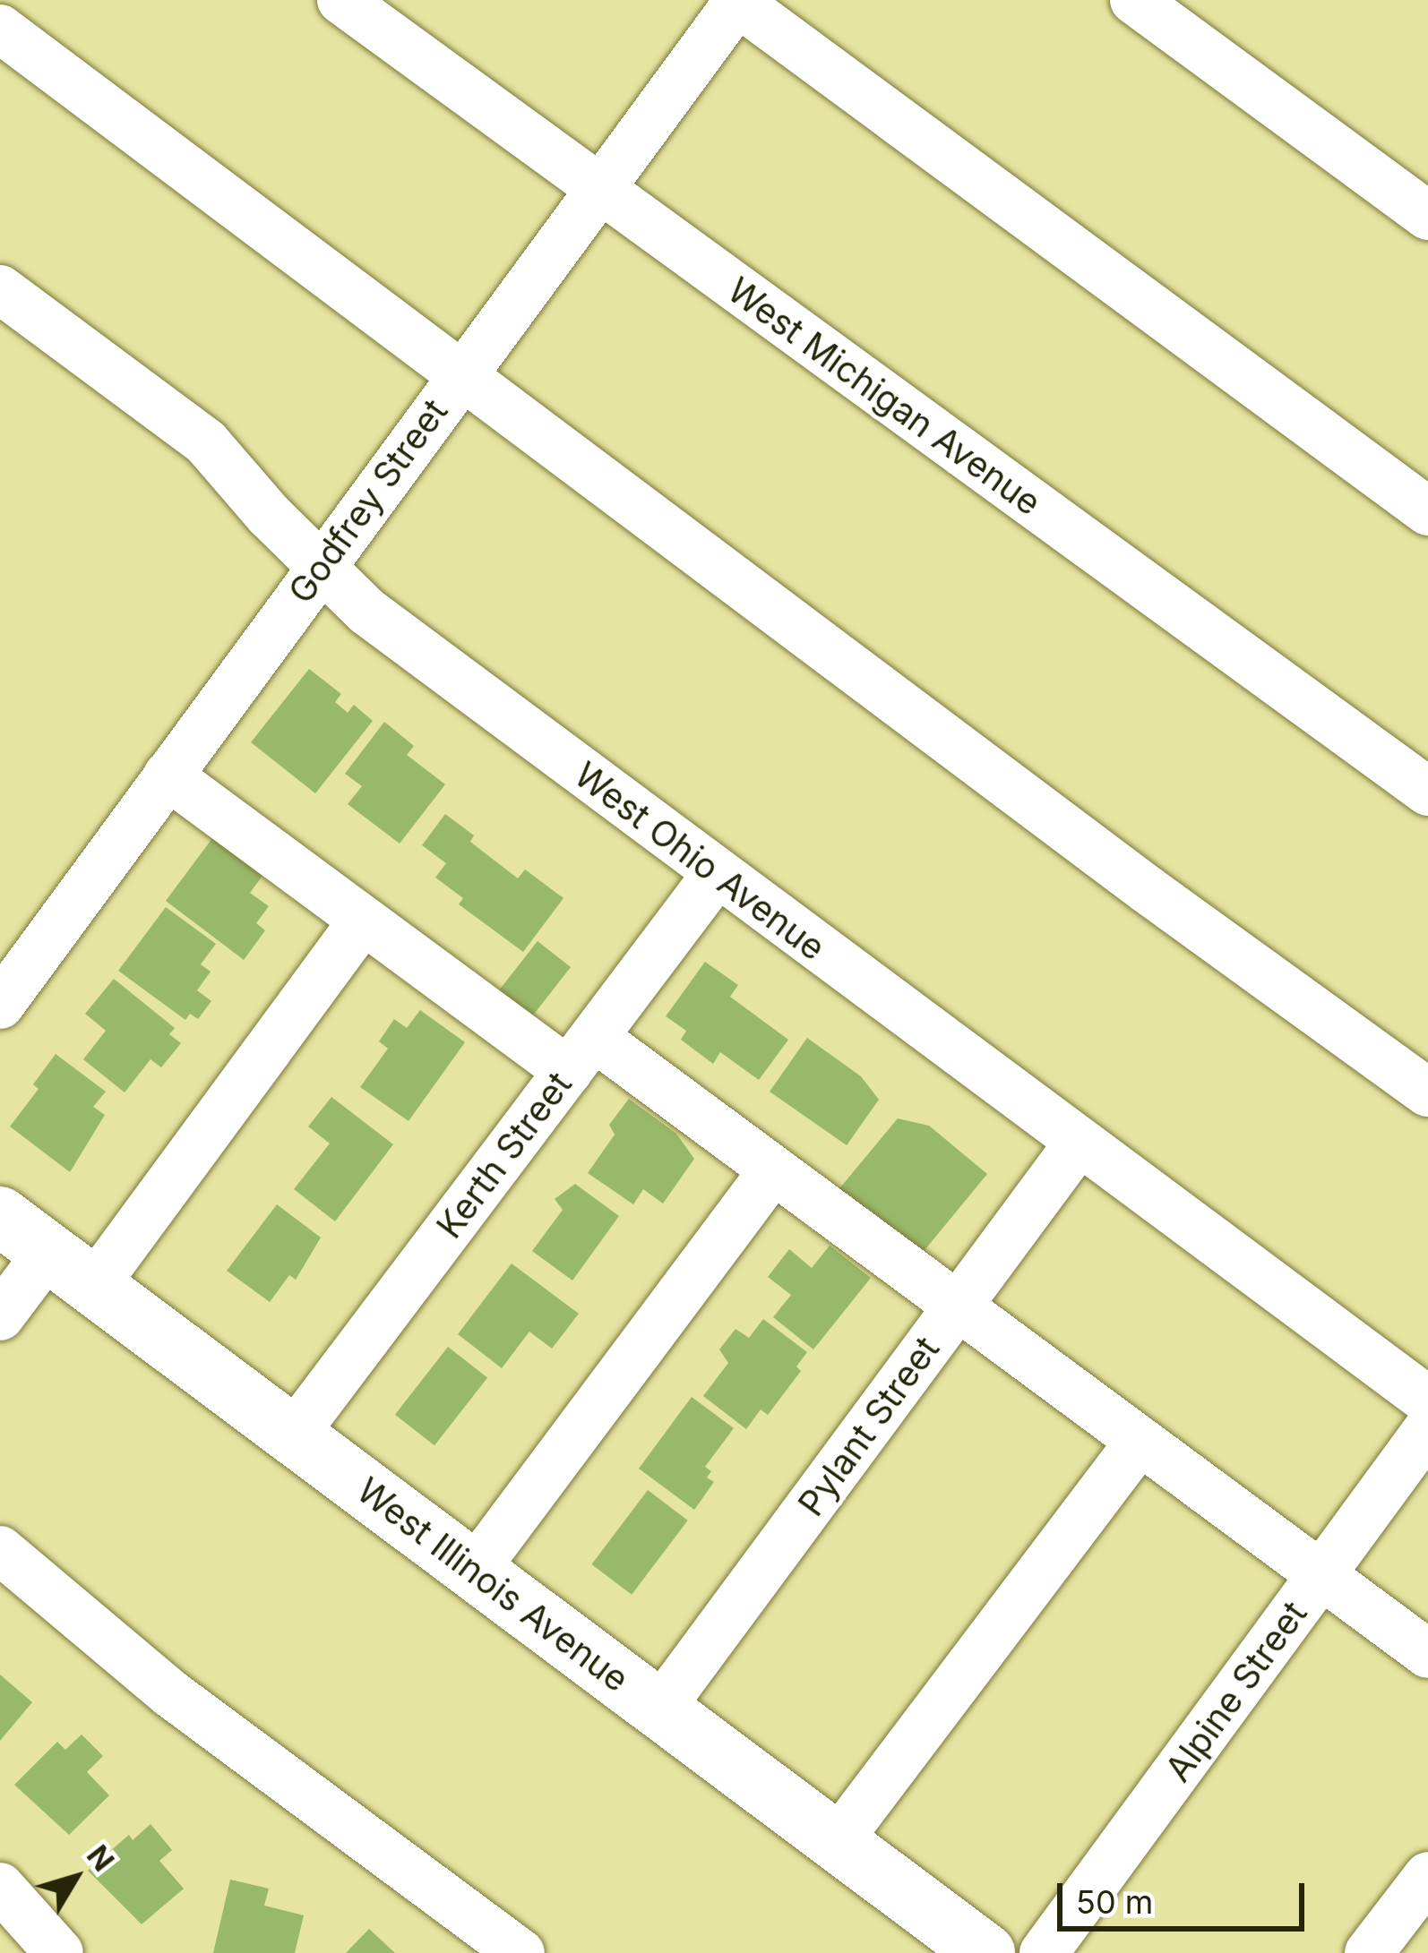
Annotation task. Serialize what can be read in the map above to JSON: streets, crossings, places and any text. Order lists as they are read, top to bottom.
{
  "streets": {
    "main road": ["West Illinois Avenue"],
    "street": [
      "West Michigan Avenue",
      "Godfrey Street",
      "West Ohio Avenue",
      "Kerth Street",
      "Pylant Street",
      "Alpine Street"
    ]
  },
  "crossings": [
    ["West Michigan Avenue", "Godfrey Street"],
    ["Godfrey Street", "West Ohio Avenue"],
    ["West Ohio Avenue", "Kerth Street"],
    ["West Ohio Avenue", "Pylant Street"],
    ["Kerth Street", "West Illinois Avenue"],
    ["Pylant Street", "West Illinois Avenue"]
  ],
  "scale_bar": "50 m",
  "north": "top right"
}
